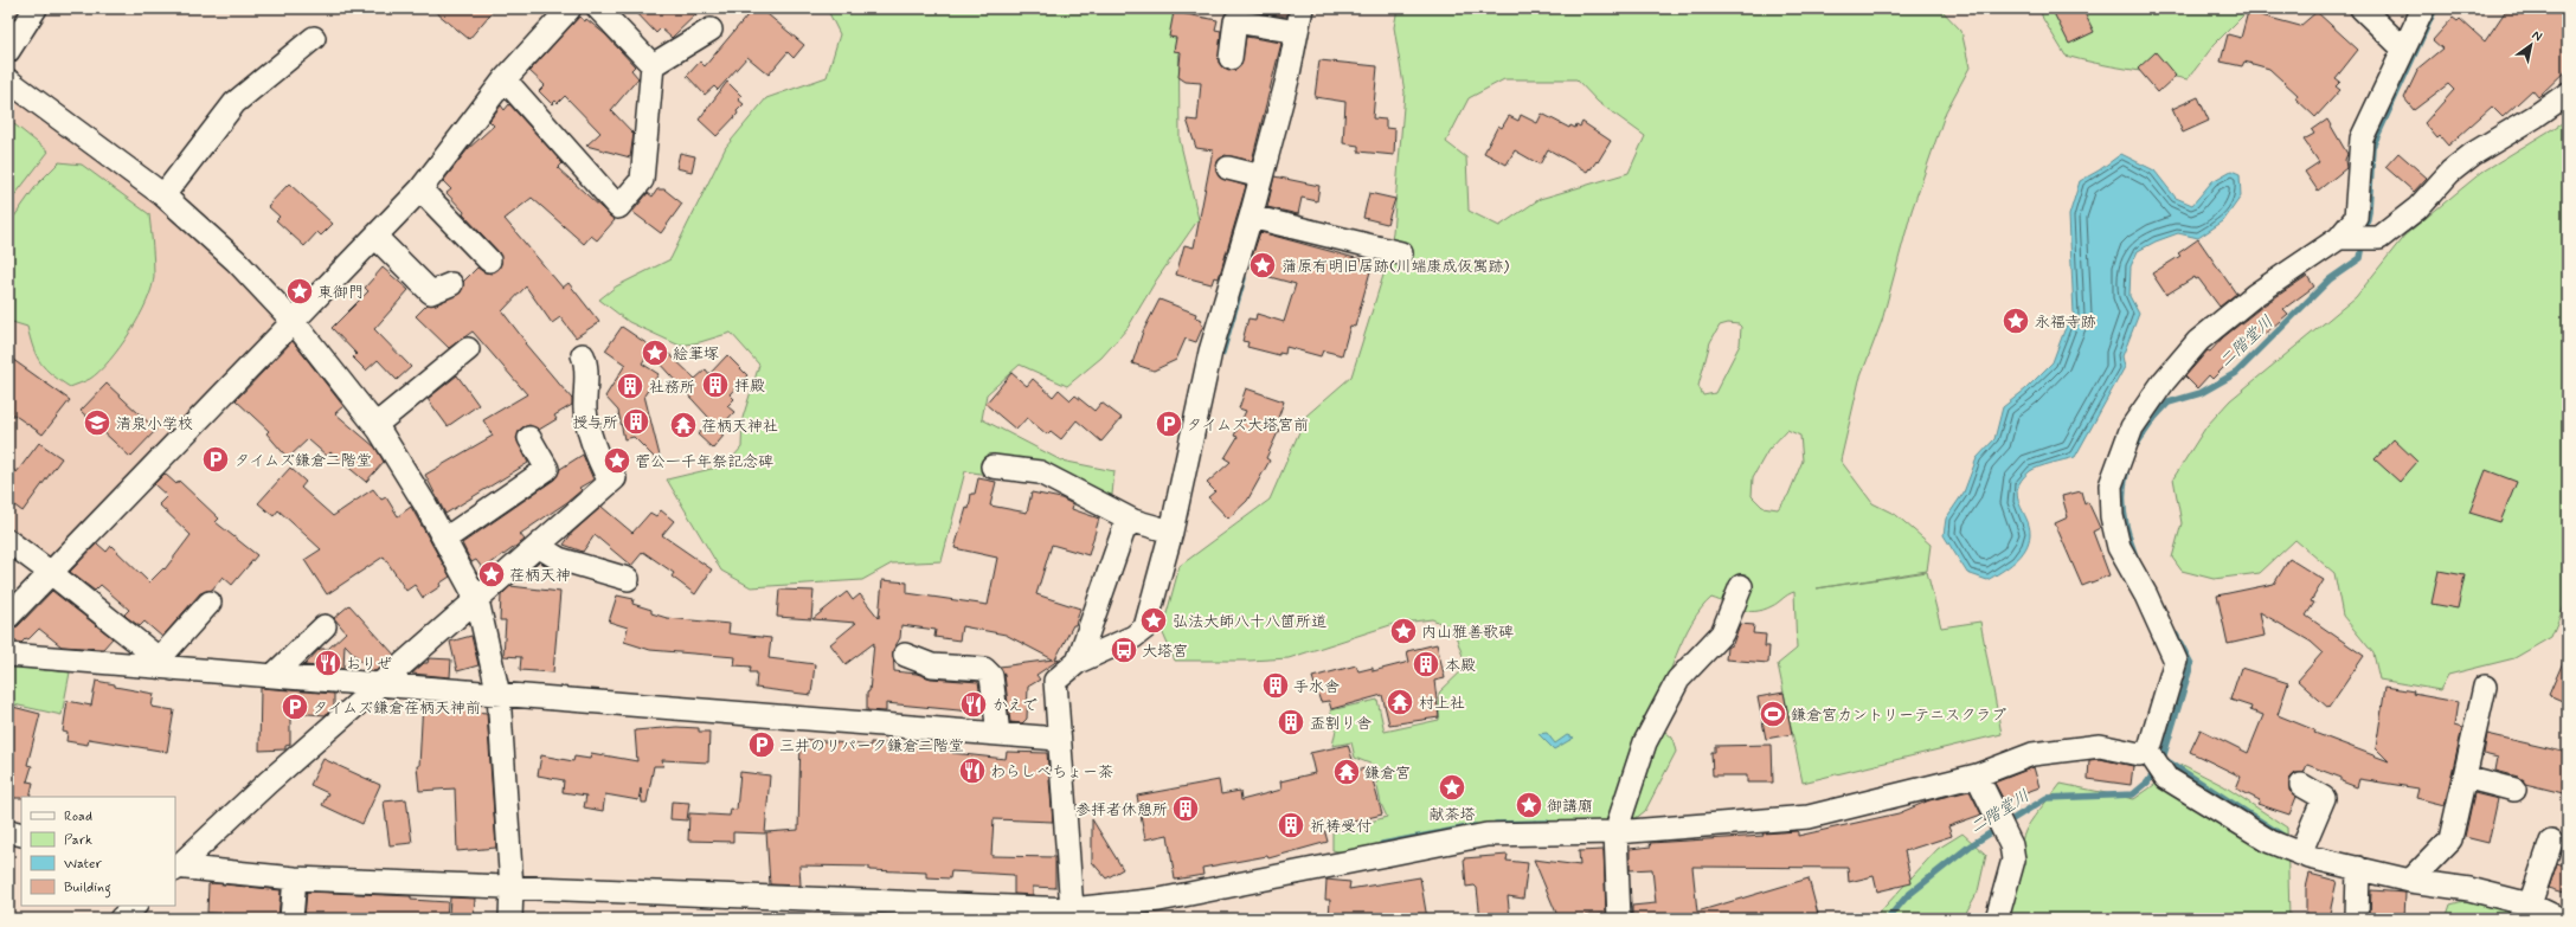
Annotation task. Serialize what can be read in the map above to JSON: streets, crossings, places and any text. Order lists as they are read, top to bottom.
{
  "water": ["二階堂川"],
  "places": {
    "place": [
      "蒲原有明旧居跡(川端康成仮寓跡)",
      "東御門",
      "永福寺跡",
      "絵筆塚",
      "菅公一千年祭記念碑",
      "荏柄天神",
      "弘法大師八十八箇所道",
      "内山雅善歌碑",
      "献茶塔",
      "御講廟"
    ],
    "building": [
      "拝殿",
      "社務所",
      "授与所",
      "本殿",
      "手水舎",
      "盃割り舎",
      "参拝者休憩所",
      "祈祷受付"
    ],
    "school or university": ["清泉小学校"],
    "parking": [
      "タイムズ大塔宮前",
      "タイムズ鎌倉二階堂",
      "タイムズ鎌倉荏柄天神前",
      "三井のリパーク鎌倉二階堂"
    ],
    "temple": ["荏柄天神社", "村上社", "鎌倉宮"],
    "bus stop": ["大塔宮"],
    "restaurant": ["おりぜ", "かえで", "わらしべちょー茶"],
    "sports": ["鎌倉宮カントリーテニスクラブ"]
  },
  "legend": [
    "Road",
    "Park",
    "Water",
    "Building"
  ],
  "north": "top right"
}
